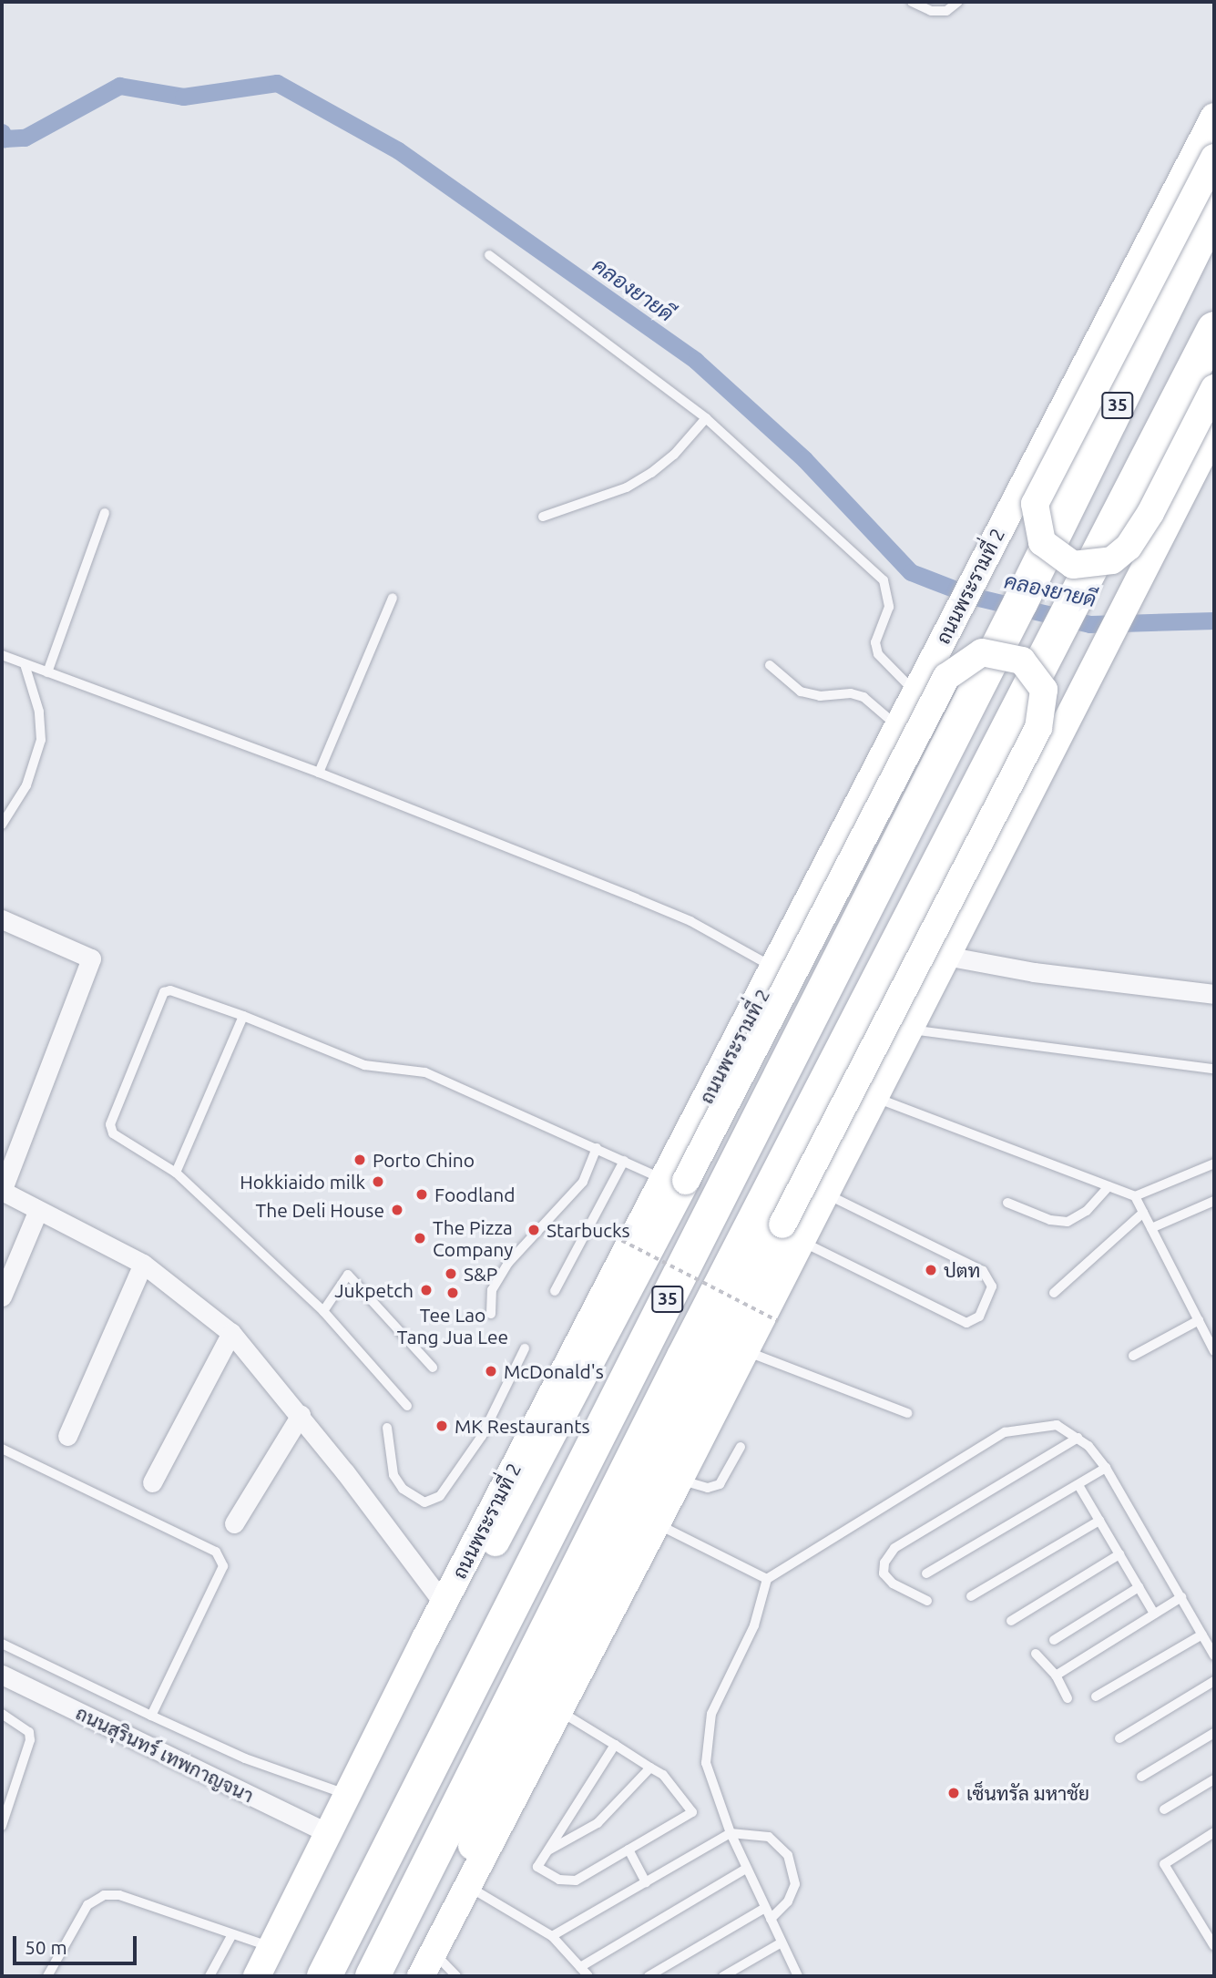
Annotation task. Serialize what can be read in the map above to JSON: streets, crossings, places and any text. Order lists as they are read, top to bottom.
{
  "streets": {
    "highway": ["35"],
    "main road": ["ถนนพระรามที่ 2"],
    "street": ["ถนนสุรินทร์ เทพกาญจนา"]
  },
  "crossings": [
    ["ถนนพระรามที่ 2", "ถนนสุรินทร์ เทพกาญจนา"]
  ],
  "water": ["คลองยายดี"],
  "places": [
    "Porto Chino",
    "Hokkiaido milk",
    "Foodland",
    "The Deli House",
    "Starbucks",
    "The Pizza Company",
    "ปตท",
    "S&P",
    "Jukpetch",
    "Tee Lao Tang Jua Lee",
    "McDonald's",
    "MK Restaurants",
    "เซ็นทรัล มหาชัย"
  ],
  "scale_bar": "50 m"
}
